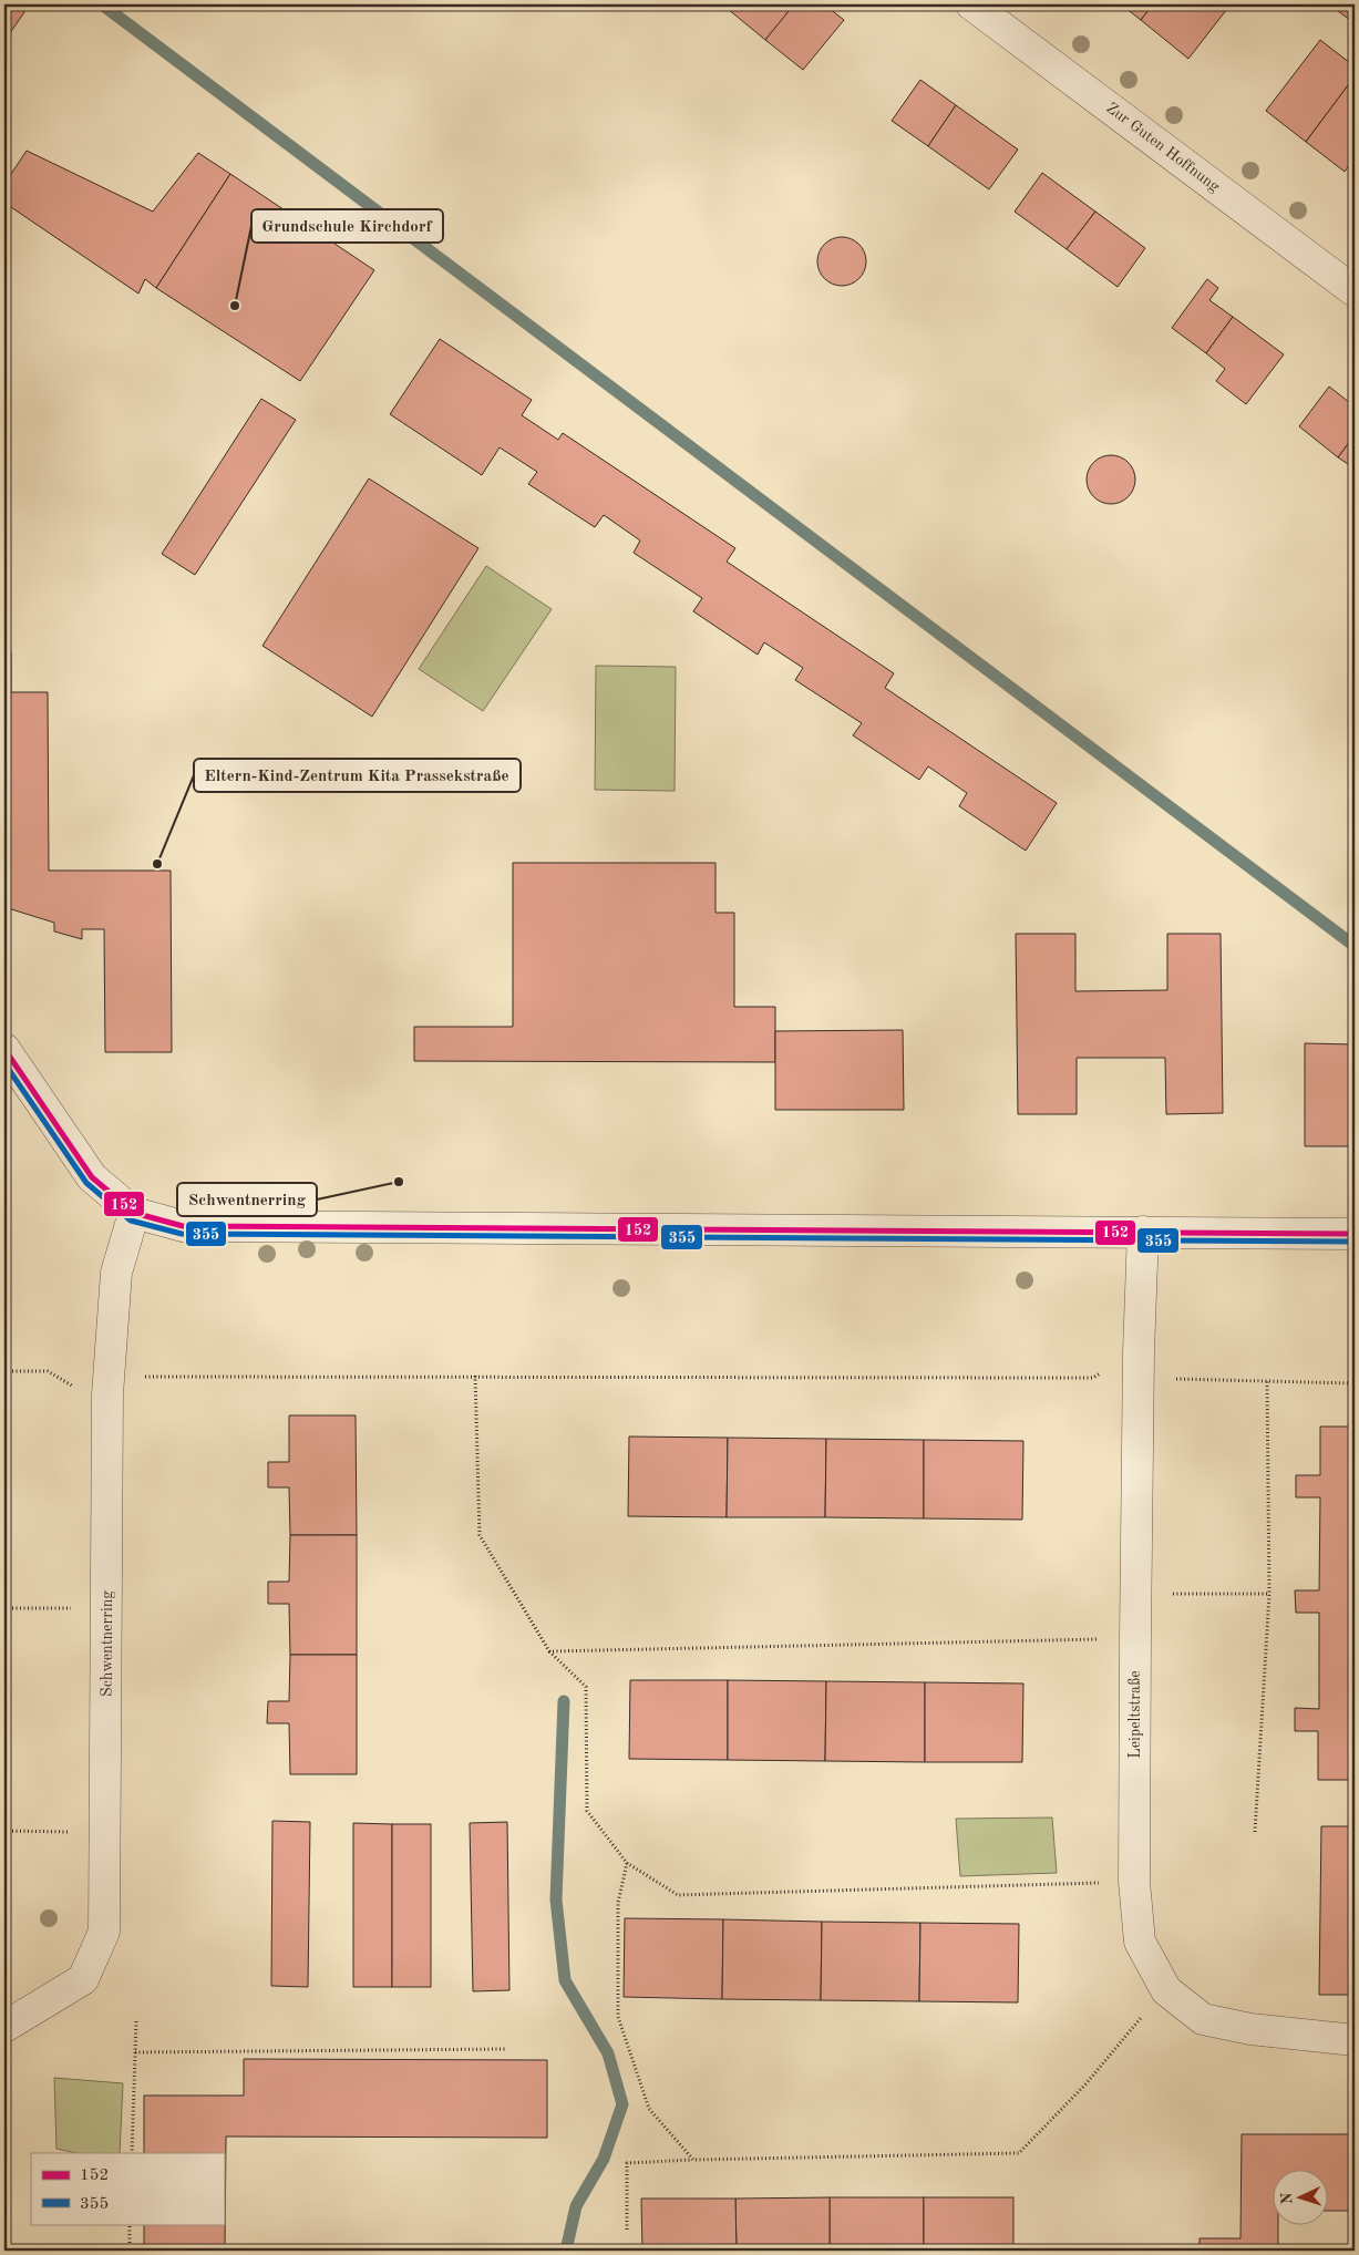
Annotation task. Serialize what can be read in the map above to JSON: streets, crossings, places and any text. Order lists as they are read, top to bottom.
{
  "streets": {
    "street": ["Zur Guten Hoffnung", "Schwentnerring", "Leipeltstraße"]
  },
  "places": ["Grundschule Kirchdorf", "Eltern-Kind-Zentrum Kita Prassekstraße", "Schwentnerring"],
  "lines": ["transit line 152", "transit line 355"],
  "legend": ["152", "355"],
  "north": "left"
}
